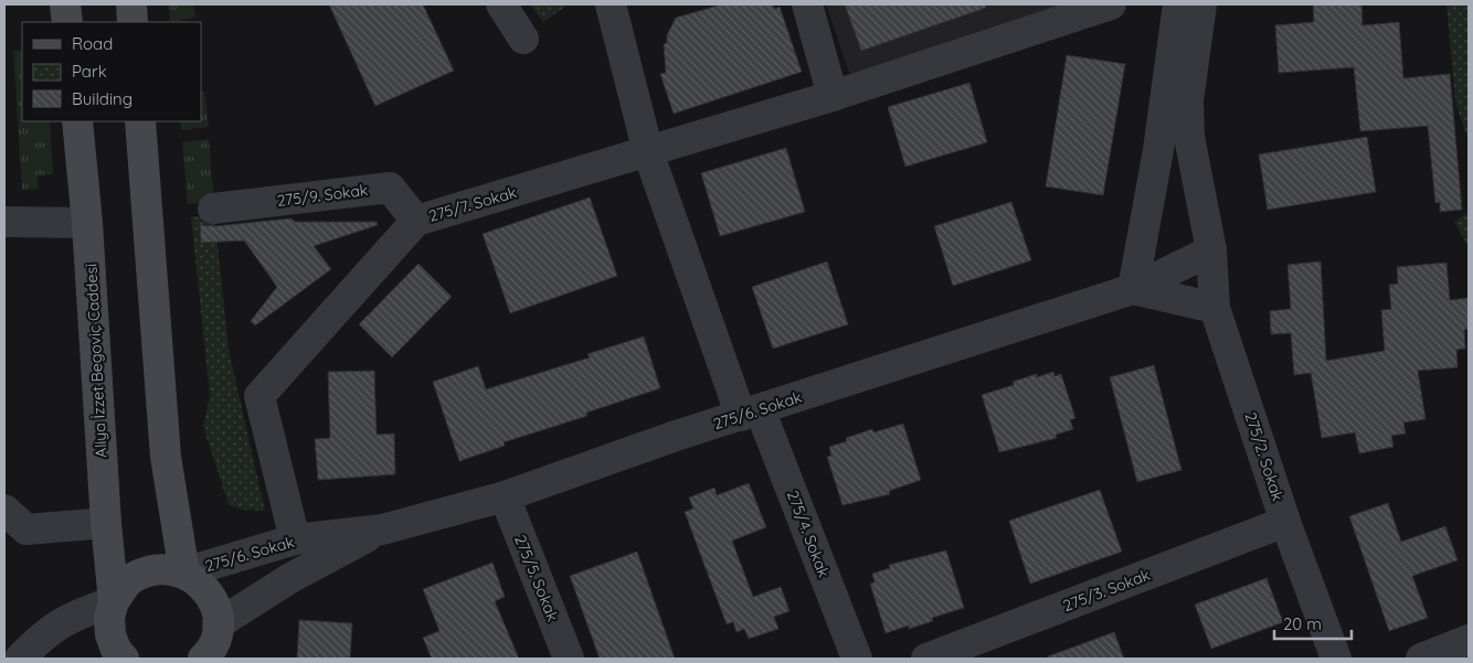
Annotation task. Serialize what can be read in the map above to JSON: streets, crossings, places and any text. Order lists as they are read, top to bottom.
{
  "streets": {
    "main road": ["Aliya İzzet Begoviç Caddesi"],
    "street": [
      "275/9. Sokak",
      "275/7. Sokak",
      "275/6. Sokak",
      "275/2. Sokak",
      "275/4. Sokak",
      "275/5. Sokak",
      "275/3. Sokak"
    ]
  },
  "crossings": [
    ["275/9. Sokak", "275/7. Sokak"],
    ["275/7. Sokak", "275/6. Sokak"],
    ["275/7. Sokak", "275/4. Sokak"],
    ["Aliya İzzet Begoviç Caddesi", "275/6. Sokak"],
    ["275/6. Sokak", "275/4. Sokak"],
    ["275/6. Sokak", "275/5. Sokak"],
    ["275/2. Sokak", "275/3. Sokak"]
  ],
  "legend": ["Road", "Park", "Building"],
  "scale_bar": "20 m"
}
